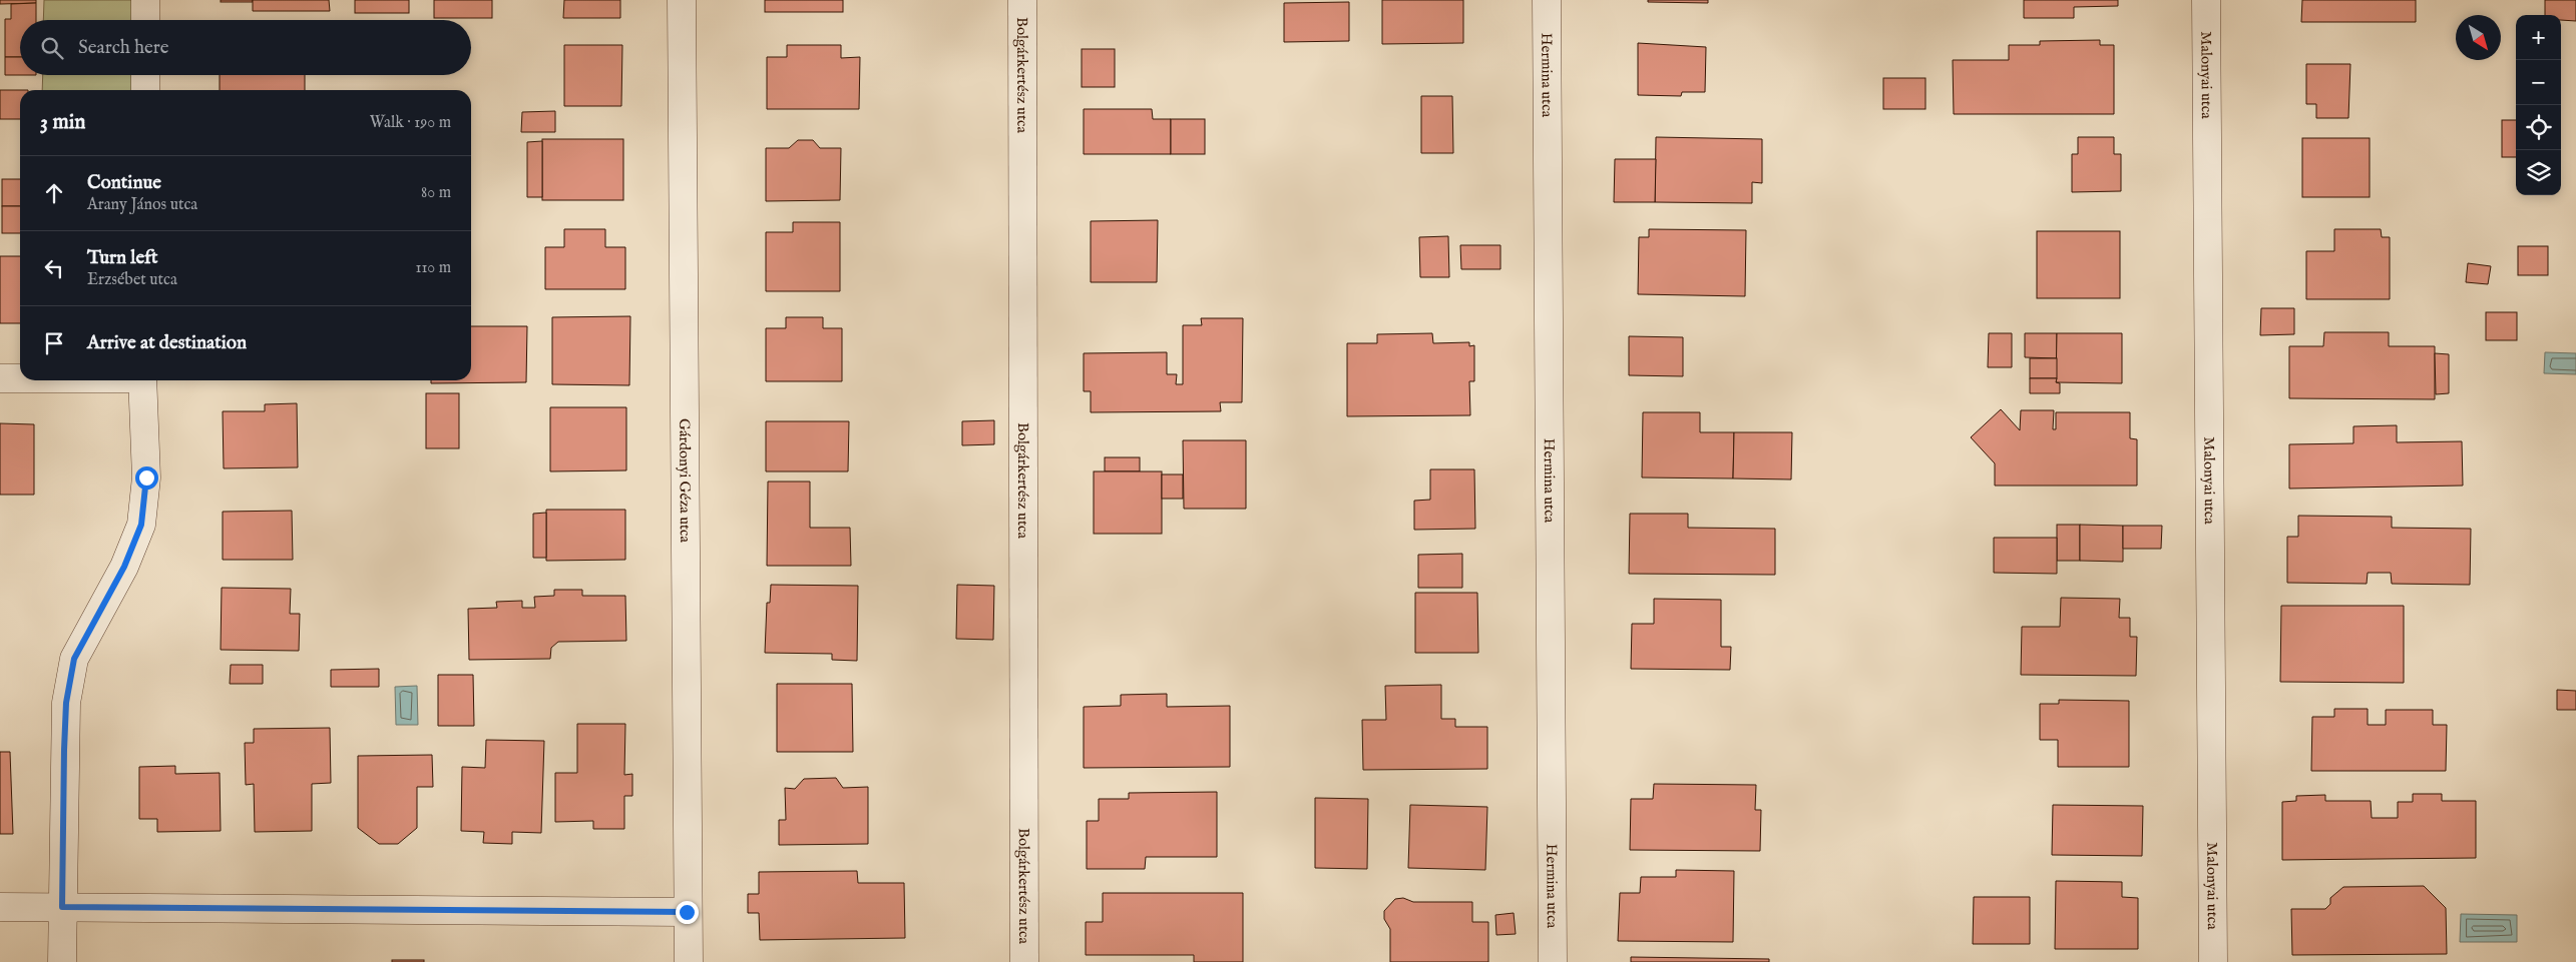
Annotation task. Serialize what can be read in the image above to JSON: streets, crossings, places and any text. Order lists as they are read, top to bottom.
{
  "streets": {
    "street": [
      "Bolgárkertész utca",
      "Hermina utca",
      "Malonyai utca",
      "Gárdonyi Géza utca"
    ]
  },
  "north": "bottom right",
  "page": {
    "map_buttons": ["+", "−"],
    "search": "Search here",
    "heading": ["3 min", "Walk · 190 m"],
    "list": [
      ["Continue", "Arany János utca", "80 m"],
      ["Turn left", "Erzsébet utca", "110 m"],
      "Arrive at destination"
    ]
  }
}
